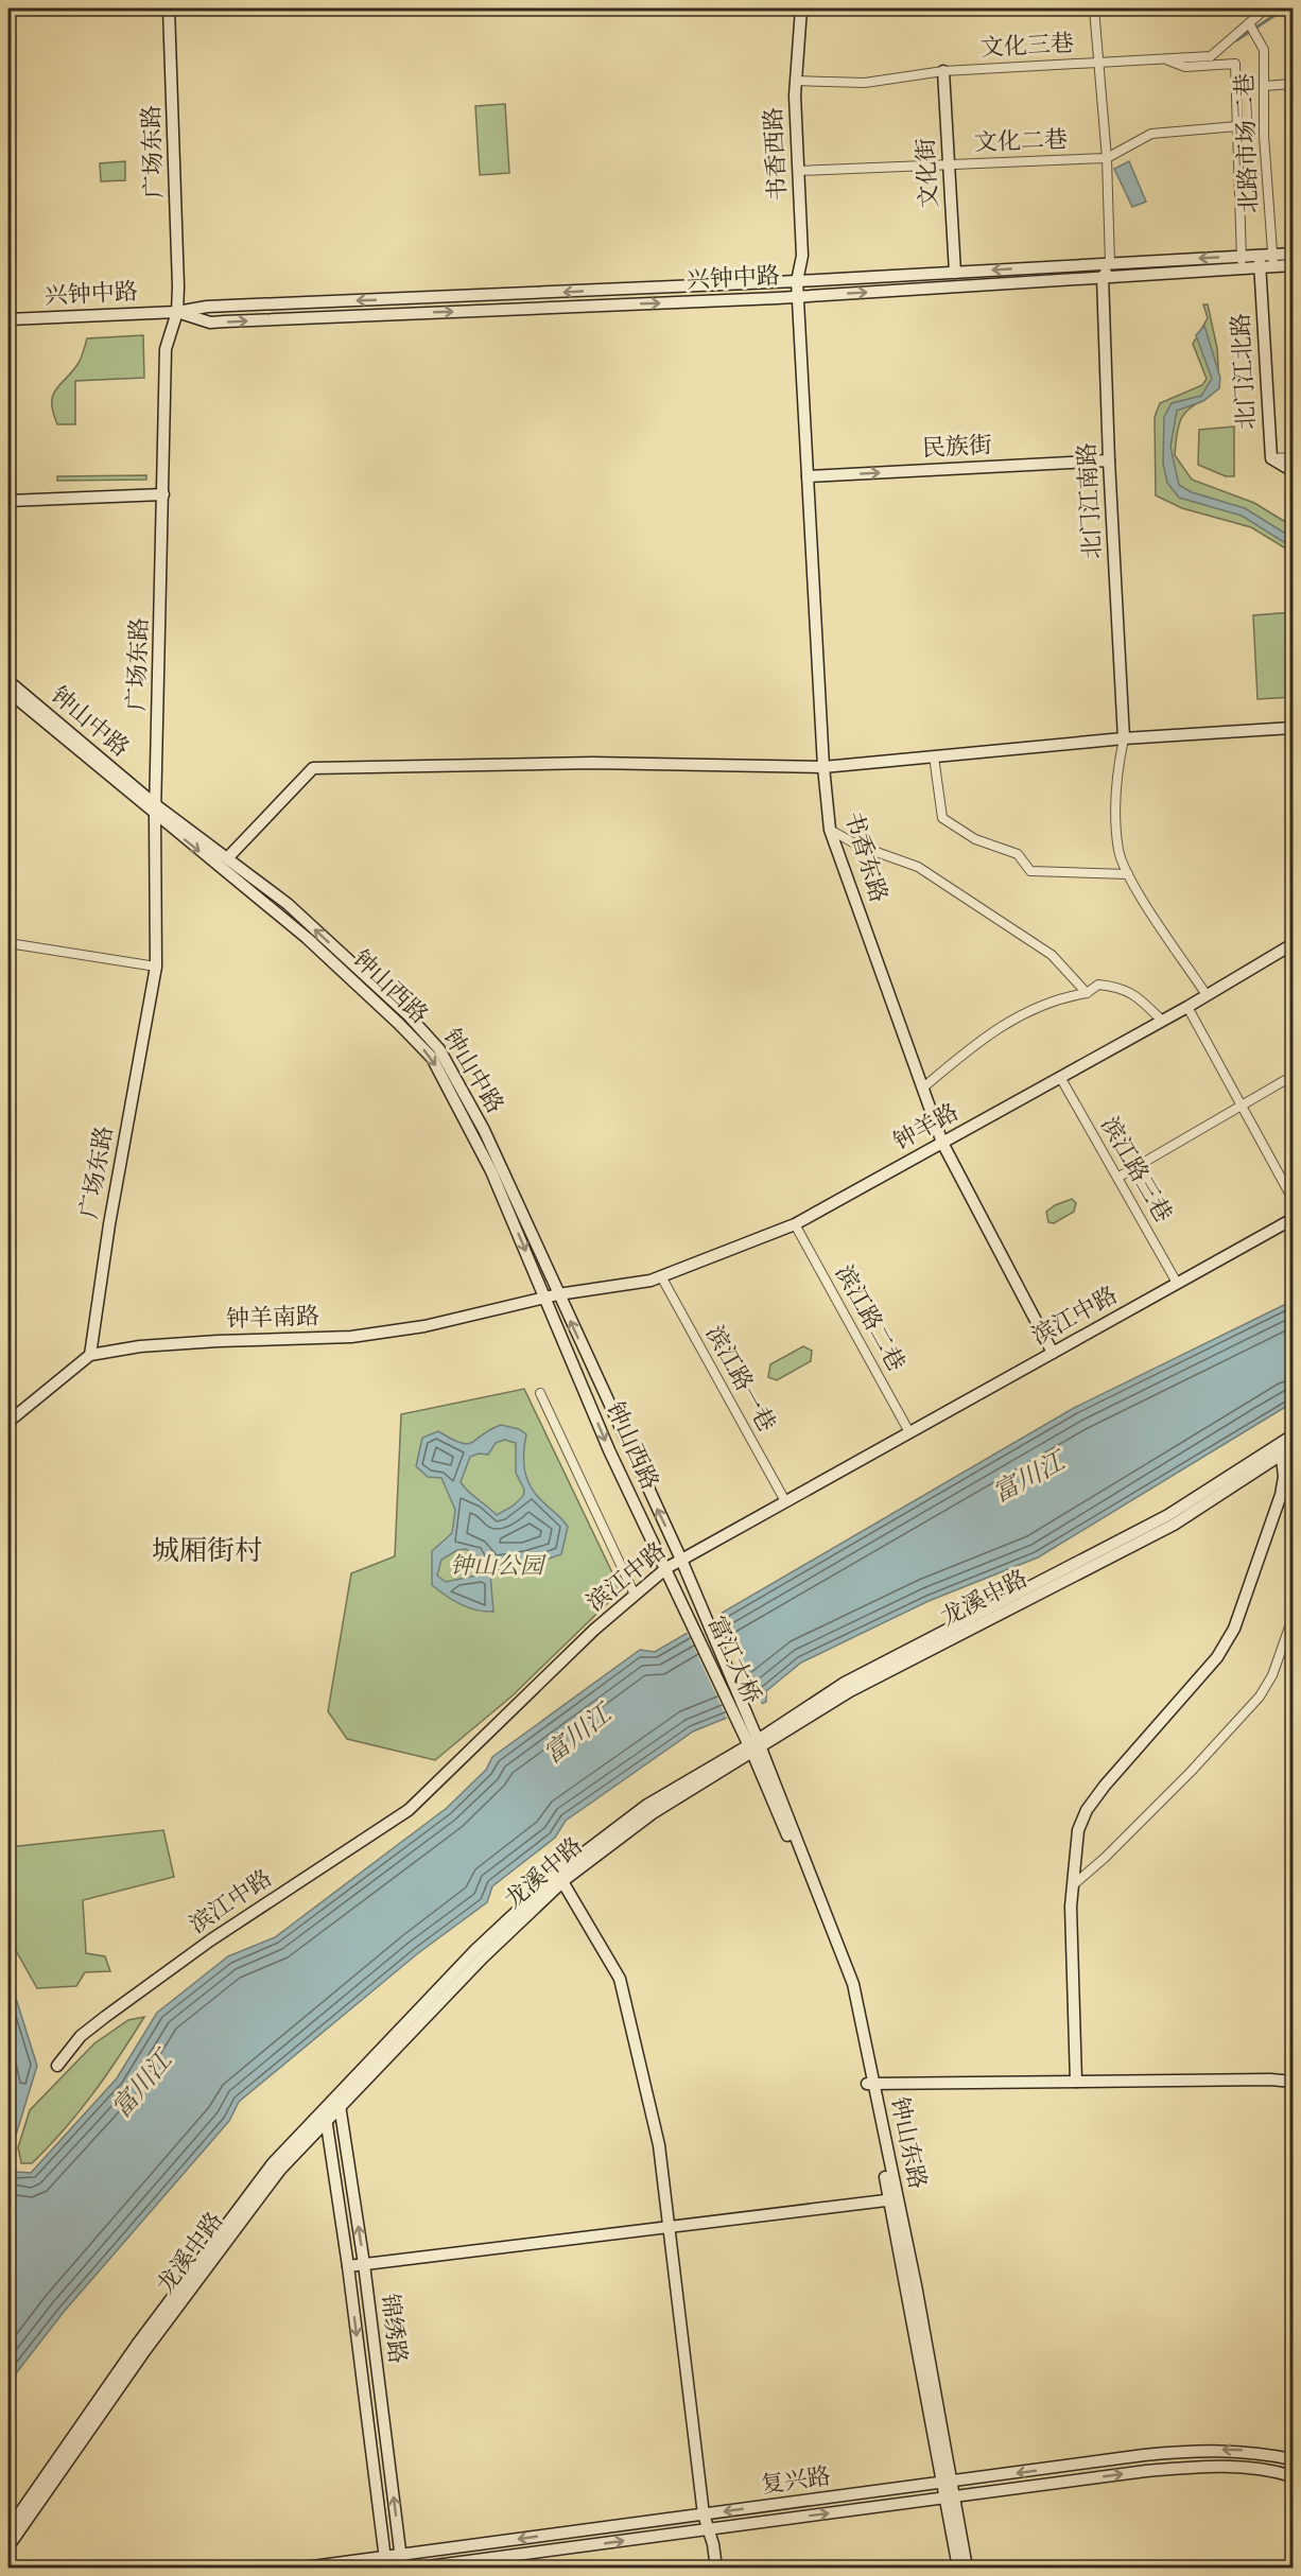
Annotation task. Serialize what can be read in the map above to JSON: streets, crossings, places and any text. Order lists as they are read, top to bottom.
{
  "streets": {
    "main road": [
      "广场东路",
      "书香西路",
      "文化街",
      "兴钟中路",
      "北门江北路",
      "民族街",
      "北门江南路",
      "钟山中路",
      "书香东路",
      "钟山西路",
      "钟羊路",
      "滨江中路",
      "钟羊南路",
      "龙溪中路",
      "富江大桥",
      "钟山东路",
      "锦绣路",
      "复兴路"
    ],
    "street": [
      "文化三巷",
      "文化二巷",
      "北路市场二巷",
      "滨江路三巷",
      "滨江路二巷",
      "滨江路一巷"
    ]
  },
  "crossings": [
    ["文化三巷", "北路市场二巷"],
    ["文化三巷", "书香西路"],
    ["文化三巷", "文化街"],
    ["文化二巷", "书香西路"],
    ["文化二巷", "文化街"],
    ["北路市场二巷", "兴钟中路"],
    ["广场东路", "兴钟中路"],
    ["广场东路", "钟山中路"],
    ["广场东路", "钟山西路"],
    ["广场东路", "钟羊南路"],
    ["书香西路", "兴钟中路"],
    ["书香西路", "书香东路"],
    ["文化街", "兴钟中路"],
    ["兴钟中路", "北门江北路"],
    ["兴钟中路", "北门江南路"],
    ["兴钟中路", "书香东路"],
    ["民族街", "北门江南路"],
    ["民族街", "书香东路"],
    ["钟山中路", "钟山西路"],
    ["钟山中路", "钟羊路"],
    ["钟山中路", "滨江中路"],
    ["钟山中路", "钟羊南路"],
    ["钟山中路", "富江大桥"],
    ["书香东路", "钟羊路"],
    ["书香东路", "滨江中路"],
    ["钟山西路", "滨江中路"],
    ["钟山西路", "钟羊南路"],
    ["钟山西路", "富江大桥"],
    ["钟羊路", "滨江路三巷"],
    ["钟羊路", "钟羊南路"],
    ["钟羊路", "滨江路二巷"],
    ["钟羊路", "滨江路一巷"],
    ["滨江路三巷", "滨江中路"],
    ["滨江中路", "滨江路二巷"],
    ["滨江中路", "滨江路一巷"],
    ["龙溪中路", "富江大桥"],
    ["龙溪中路", "钟山东路"],
    ["龙溪中路", "锦绣路"],
    ["富江大桥", "钟山东路"],
    ["钟山东路", "复兴路"],
    ["锦绣路", "复兴路"]
  ],
  "one_way": ["民族街", "钟山中路", "钟山西路"],
  "districts": ["城厢街村"],
  "water": ["富川江"],
  "parks": ["钟山公园"]
}
